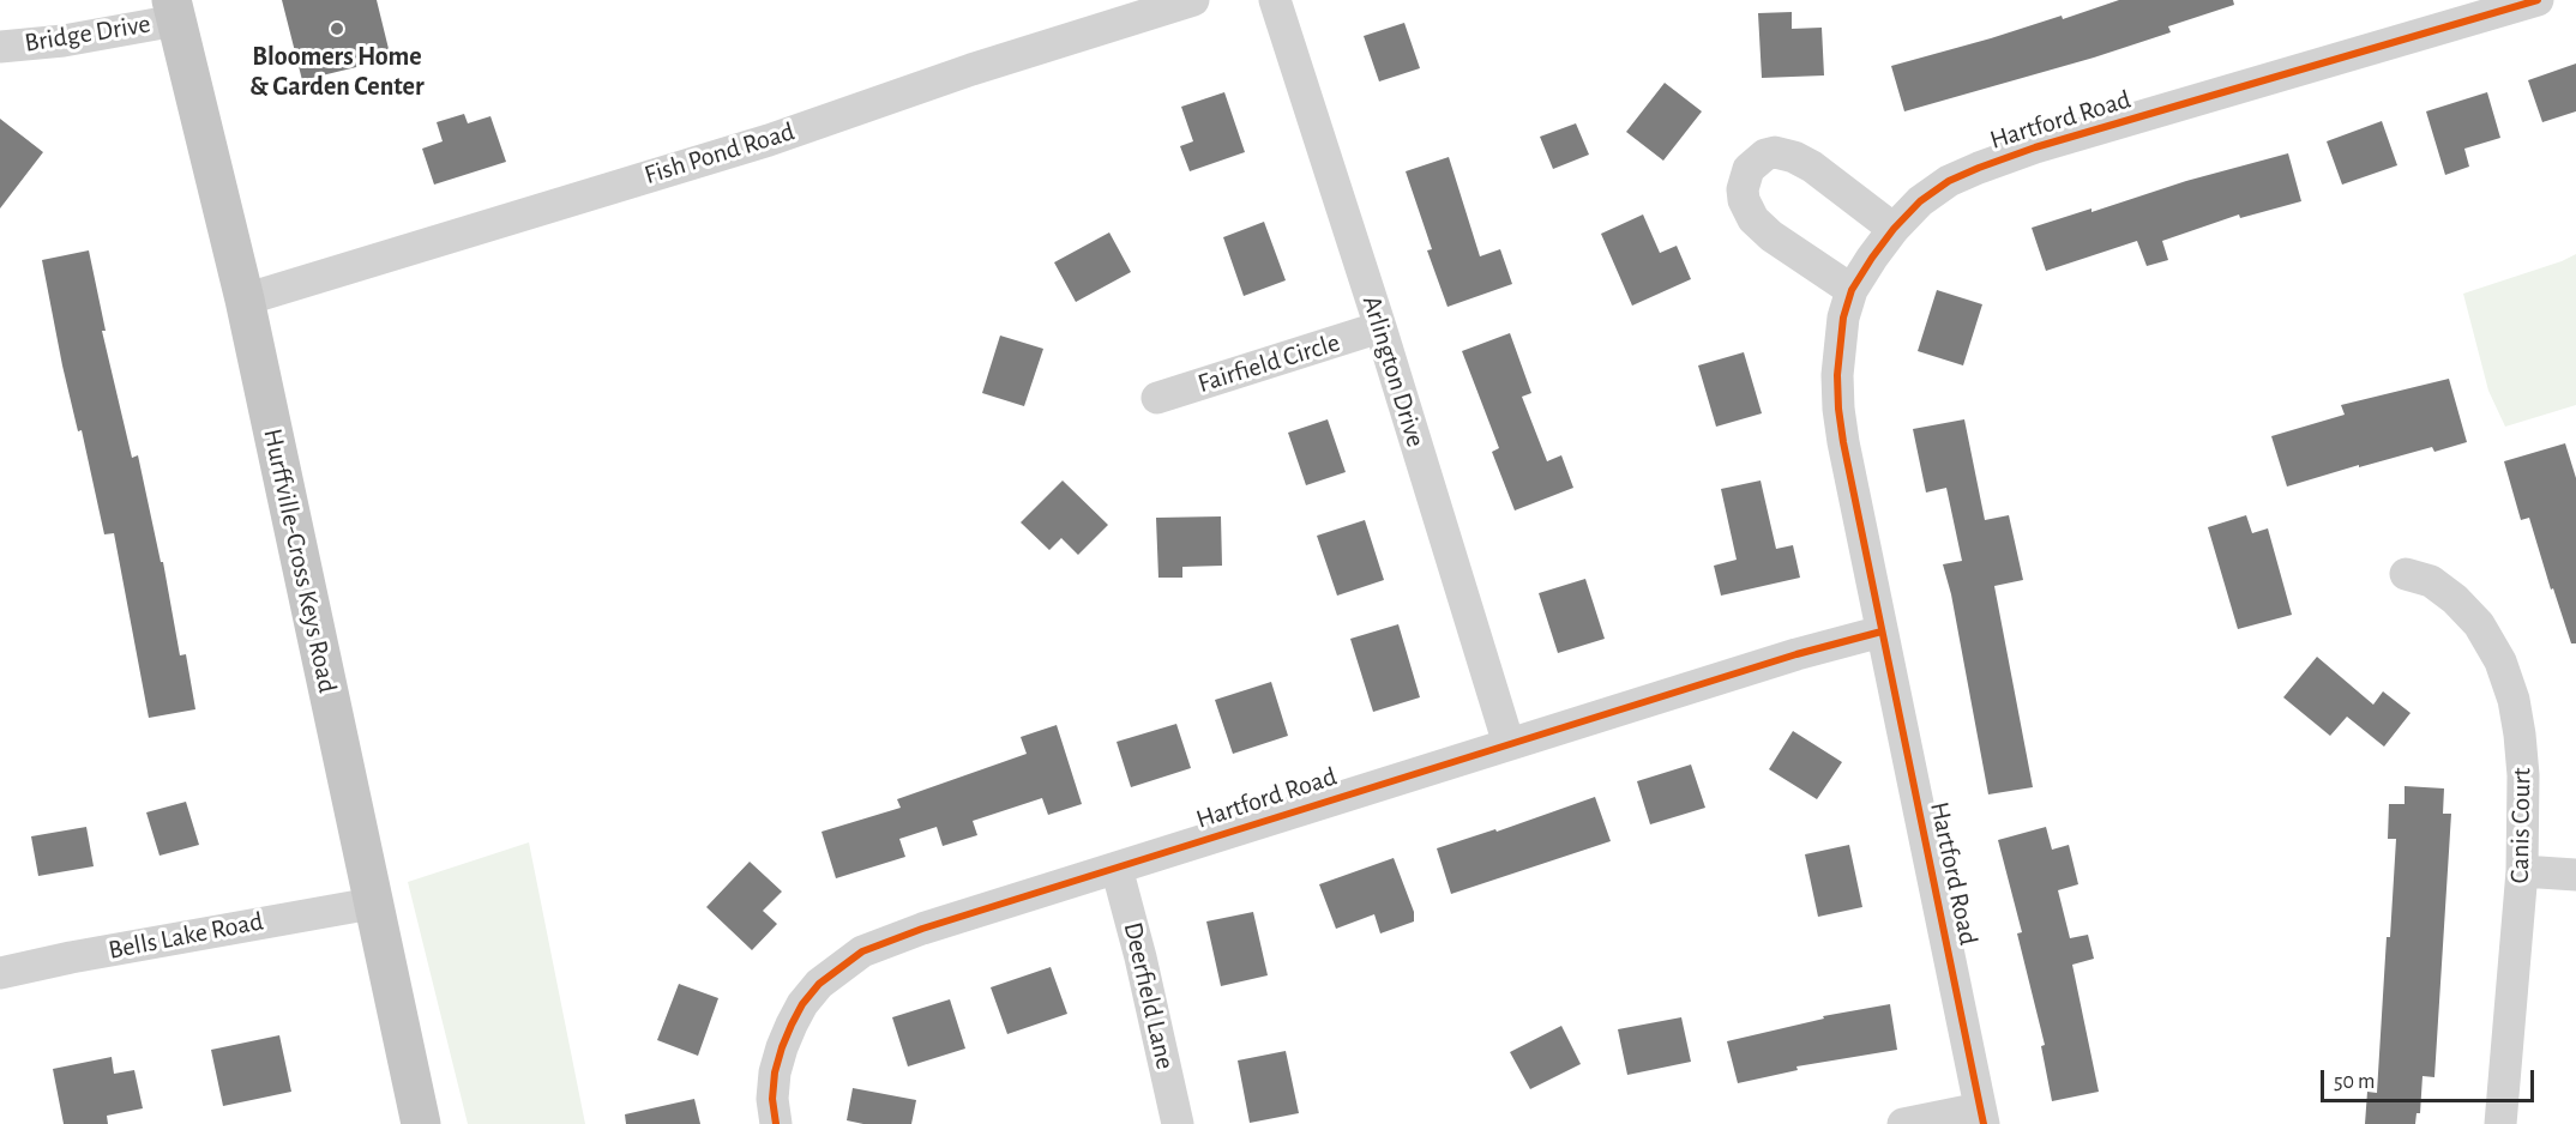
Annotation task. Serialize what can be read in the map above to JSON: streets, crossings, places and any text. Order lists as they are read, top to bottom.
{
  "streets": {
    "main road": ["Hurffville-Cross Keys Road"],
    "street": [
      "Bridge Drive",
      "Hartford Road",
      "Fish Pond Road",
      "Fairfield Circle",
      "Arlington Drive",
      "Canis Court",
      "Bells Lake Road",
      "Deerfield Lane"
    ]
  },
  "crossings": [
    ["Bridge Drive", "Hurffville-Cross Keys Road"],
    ["Hartford Road", "Arlington Drive"],
    ["Hartford Road", "Deerfield Lane"],
    ["Fish Pond Road", "Hurffville-Cross Keys Road"],
    ["Fairfield Circle", "Arlington Drive"],
    ["Hurffville-Cross Keys Road", "Bells Lake Road"]
  ],
  "places": ["Bloomers Home & Garden Center"],
  "scale_bar": "50 m"
}
